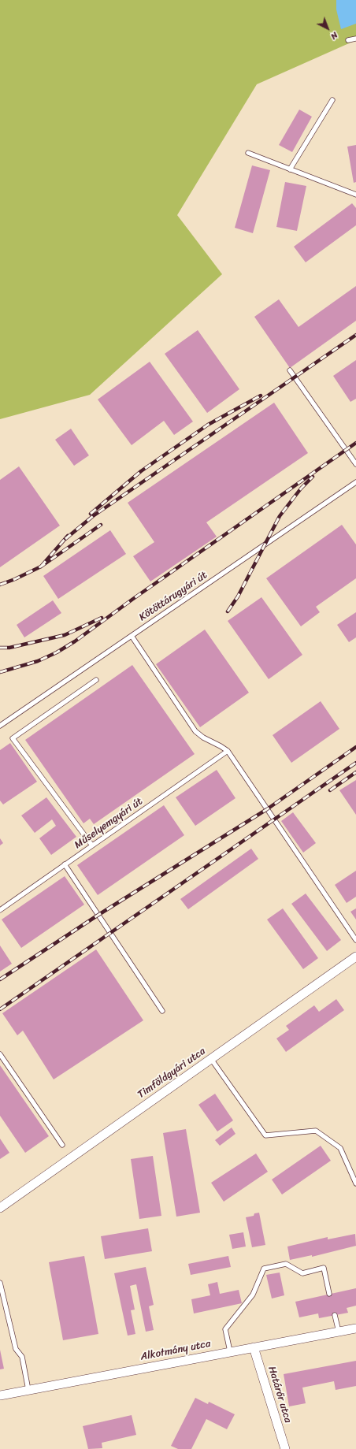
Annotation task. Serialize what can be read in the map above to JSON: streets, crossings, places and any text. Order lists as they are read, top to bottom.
{
  "streets": {
    "street": ["Timföldgyári utca", "Alkotmány utca", "Határőr utca"],
    "lane": ["Kötöttárugyári út", "Műselyemgyári út"]
  },
  "crossings": [
    ["Alkotmány utca", "Határőr utca"]
  ],
  "north": "bottom right"
}
